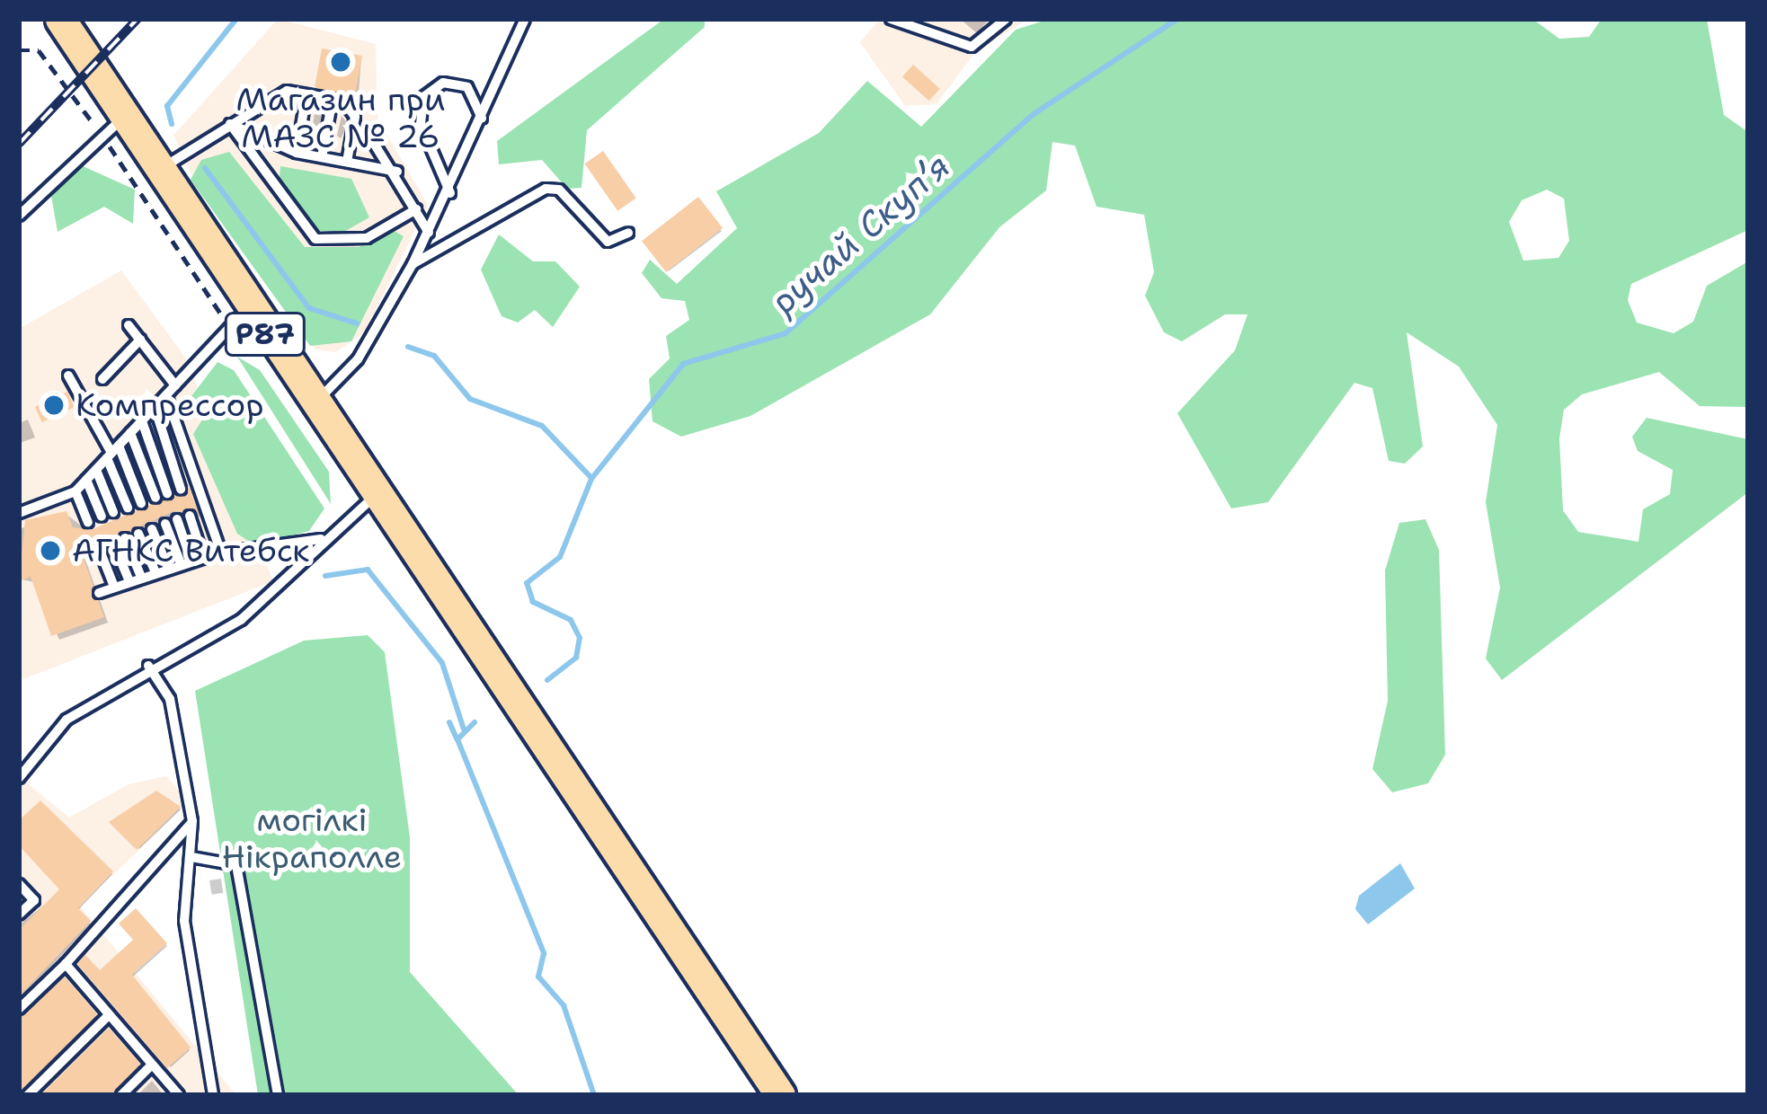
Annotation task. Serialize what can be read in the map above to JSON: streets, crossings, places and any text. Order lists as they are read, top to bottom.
{
  "streets": {
    "main road": ["Р87"]
  },
  "water": ["ручай Скупʼя"],
  "parks": ["могілкі Нікраполле"],
  "places": ["Магазин при МАЗС № 26", "Компрессор", "АГНКС Витебск"]
}
